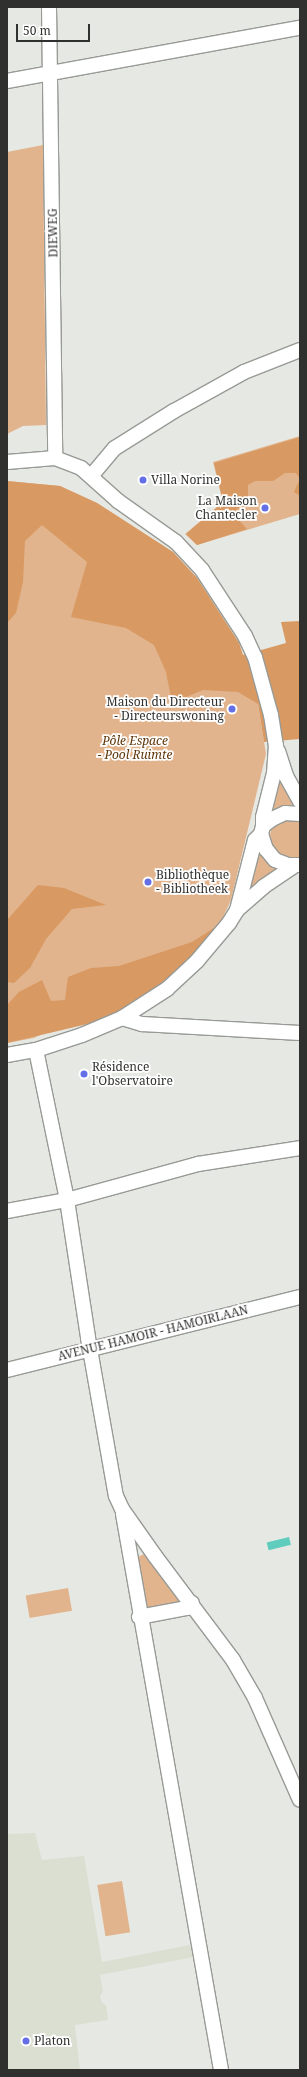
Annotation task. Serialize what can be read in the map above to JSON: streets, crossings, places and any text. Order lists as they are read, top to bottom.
{
  "streets": {
    "street": ["DIEWEG", "AVENUE HAMOIR - HAMOIRLAAN"]
  },
  "parks": ["Pôle Espace - Pool Ruimte"],
  "places": [
    "Villa Norine",
    "La Maison Chantecler",
    "Maison du Directeur - Directeurswoning",
    "Bibliothèque - Bibliotheek",
    "Résidence l'Observatoire",
    "Platon"
  ],
  "scale_bar": "50 m"
}
